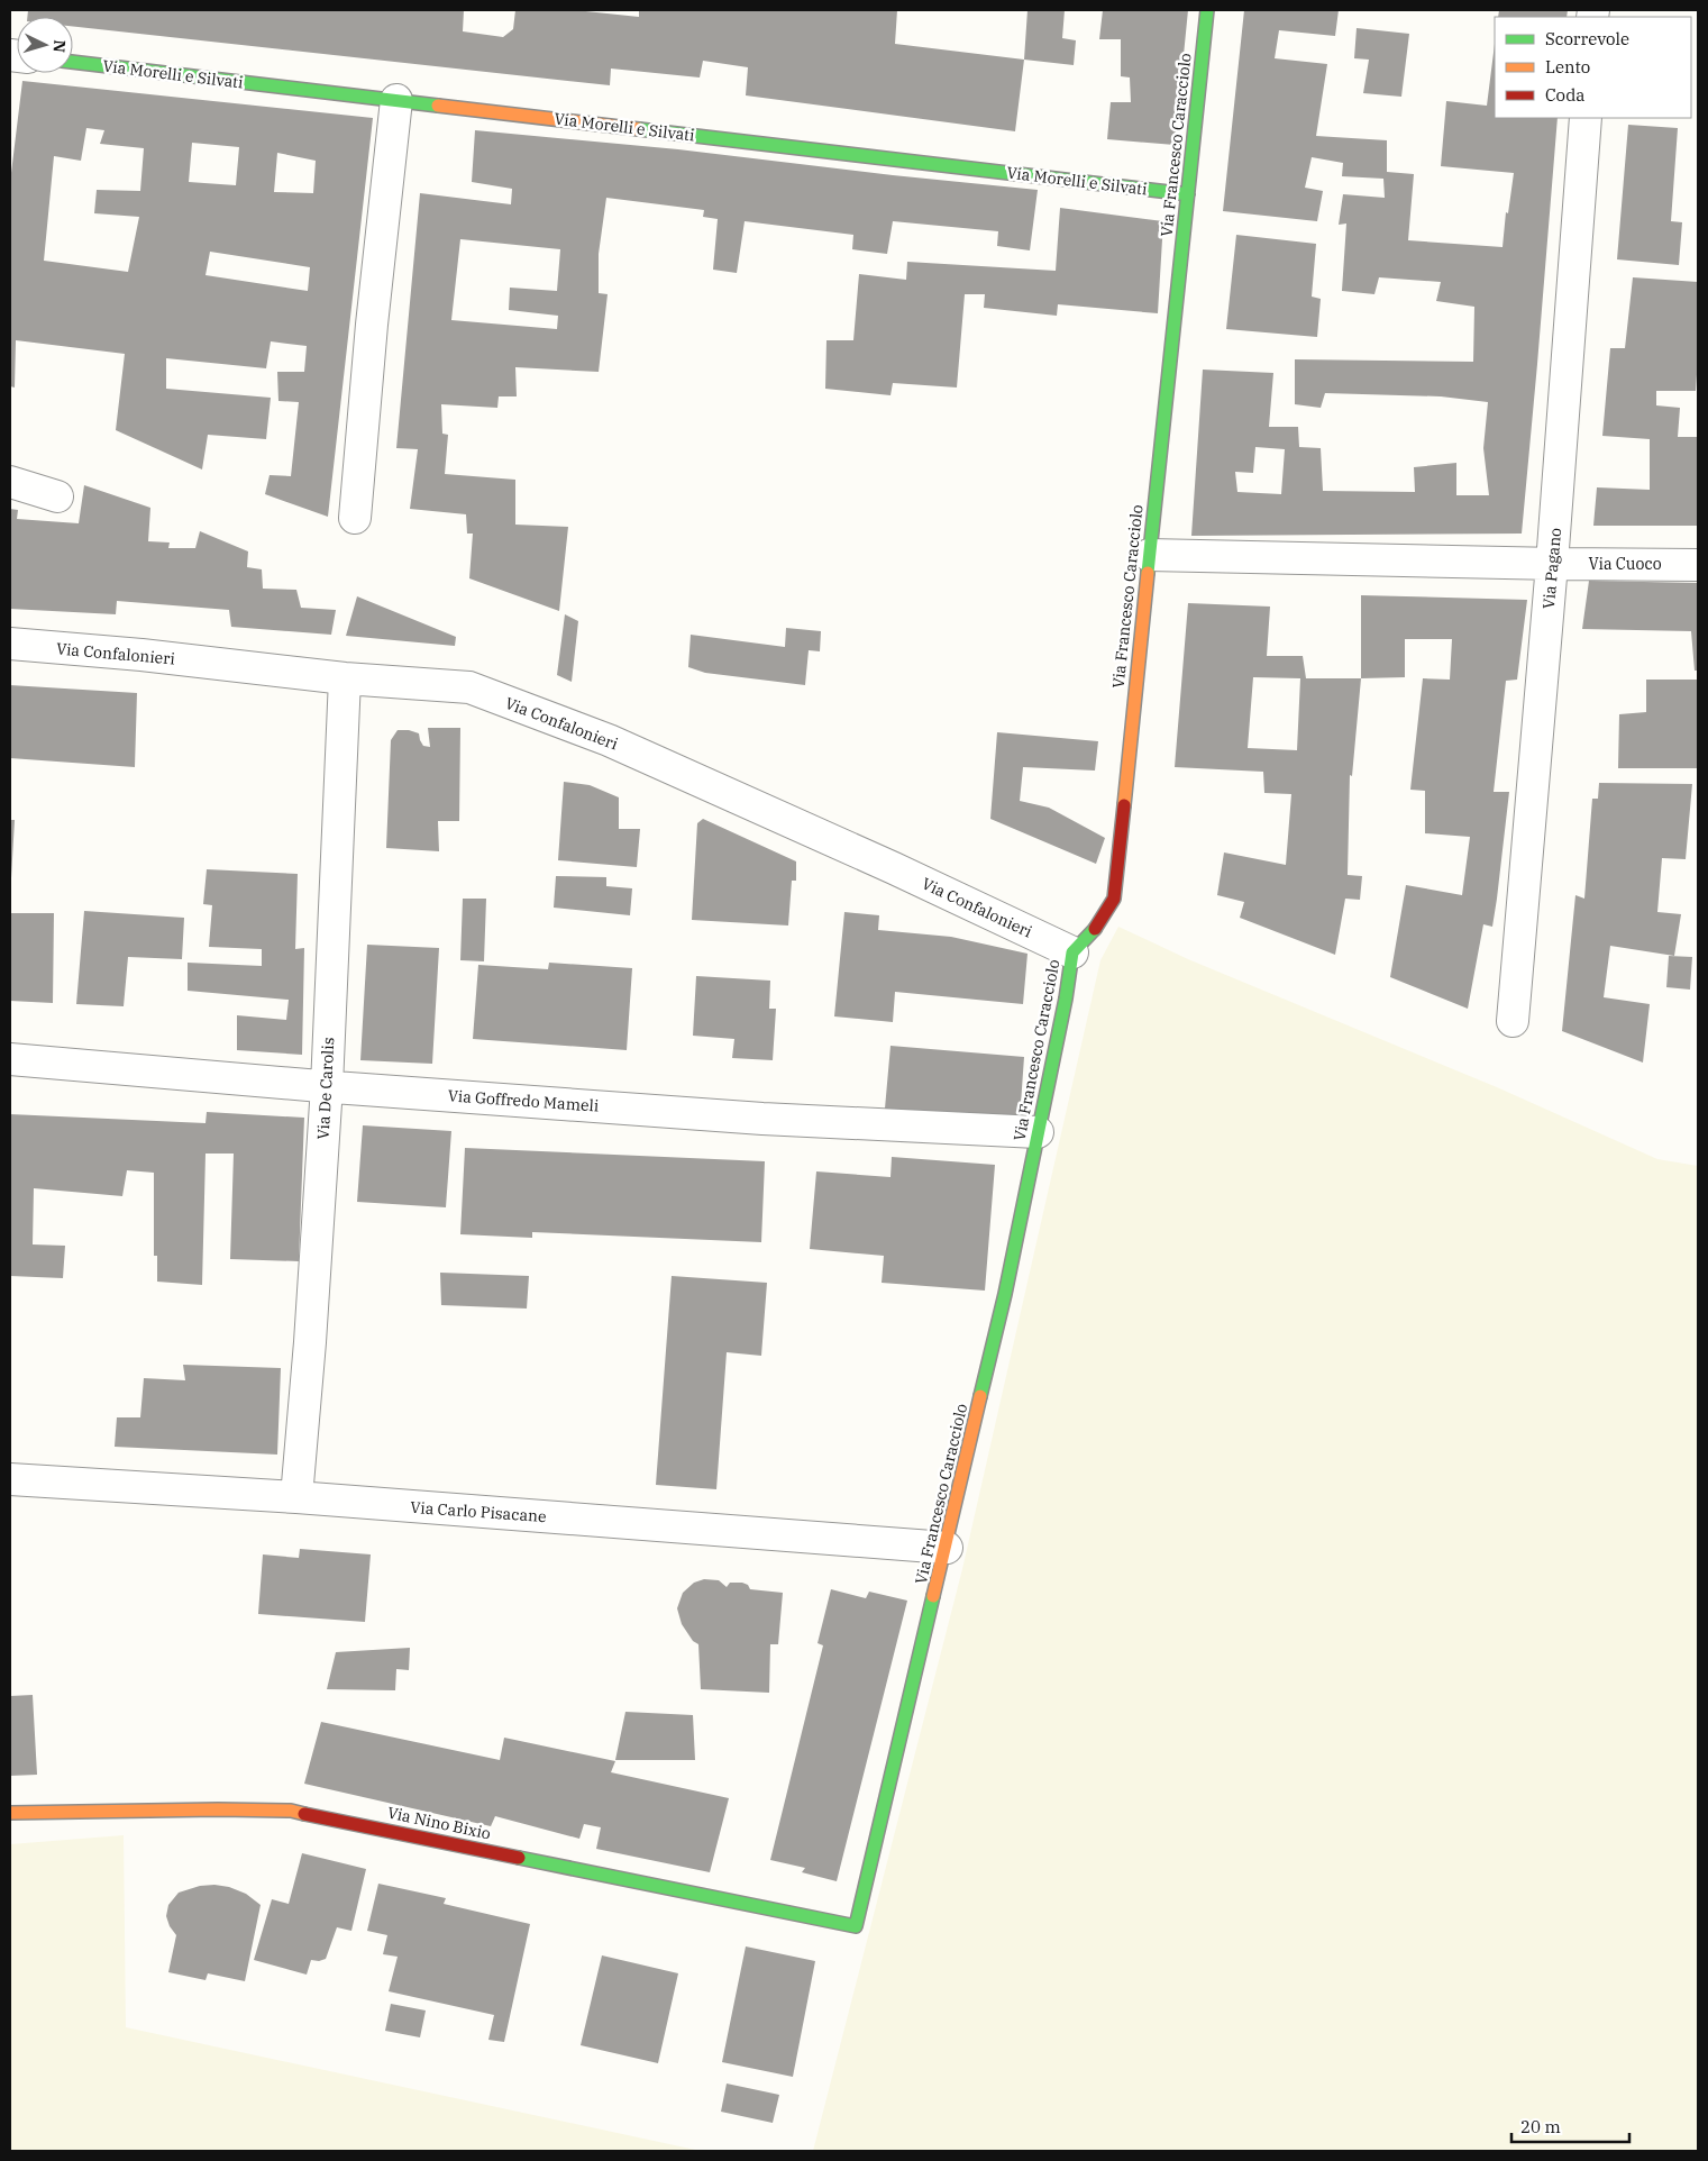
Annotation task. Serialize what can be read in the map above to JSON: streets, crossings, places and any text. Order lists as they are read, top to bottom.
{
  "streets": {
    "street": [
      "Via Morelli e Silvati",
      "Via Francesco Caracciolo",
      "Via Cuoco",
      "Via Pagano",
      "Via Confalonieri",
      "Via De Carolis",
      "Via Goffredo Mameli",
      "Via Carlo Pisacane",
      "Via Nino Bixio"
    ]
  },
  "crossings": [
    ["Via Morelli e Silvati", "Via Francesco Caracciolo"],
    ["Via Francesco Caracciolo", "Via Cuoco"],
    ["Via Francesco Caracciolo", "Via Confalonieri"],
    ["Via Francesco Caracciolo", "Via Goffredo Mameli"],
    ["Via Francesco Caracciolo", "Via Carlo Pisacane"],
    ["Via Francesco Caracciolo", "Via Nino Bixio"],
    ["Via Cuoco", "Via Pagano"],
    ["Via Confalonieri", "Via De Carolis"],
    ["Via De Carolis", "Via Goffredo Mameli"],
    ["Via De Carolis", "Via Carlo Pisacane"]
  ],
  "legend": ["Scorrevole", "Lento", "Coda"],
  "scale_bar": "20 m",
  "north": "right"
}
